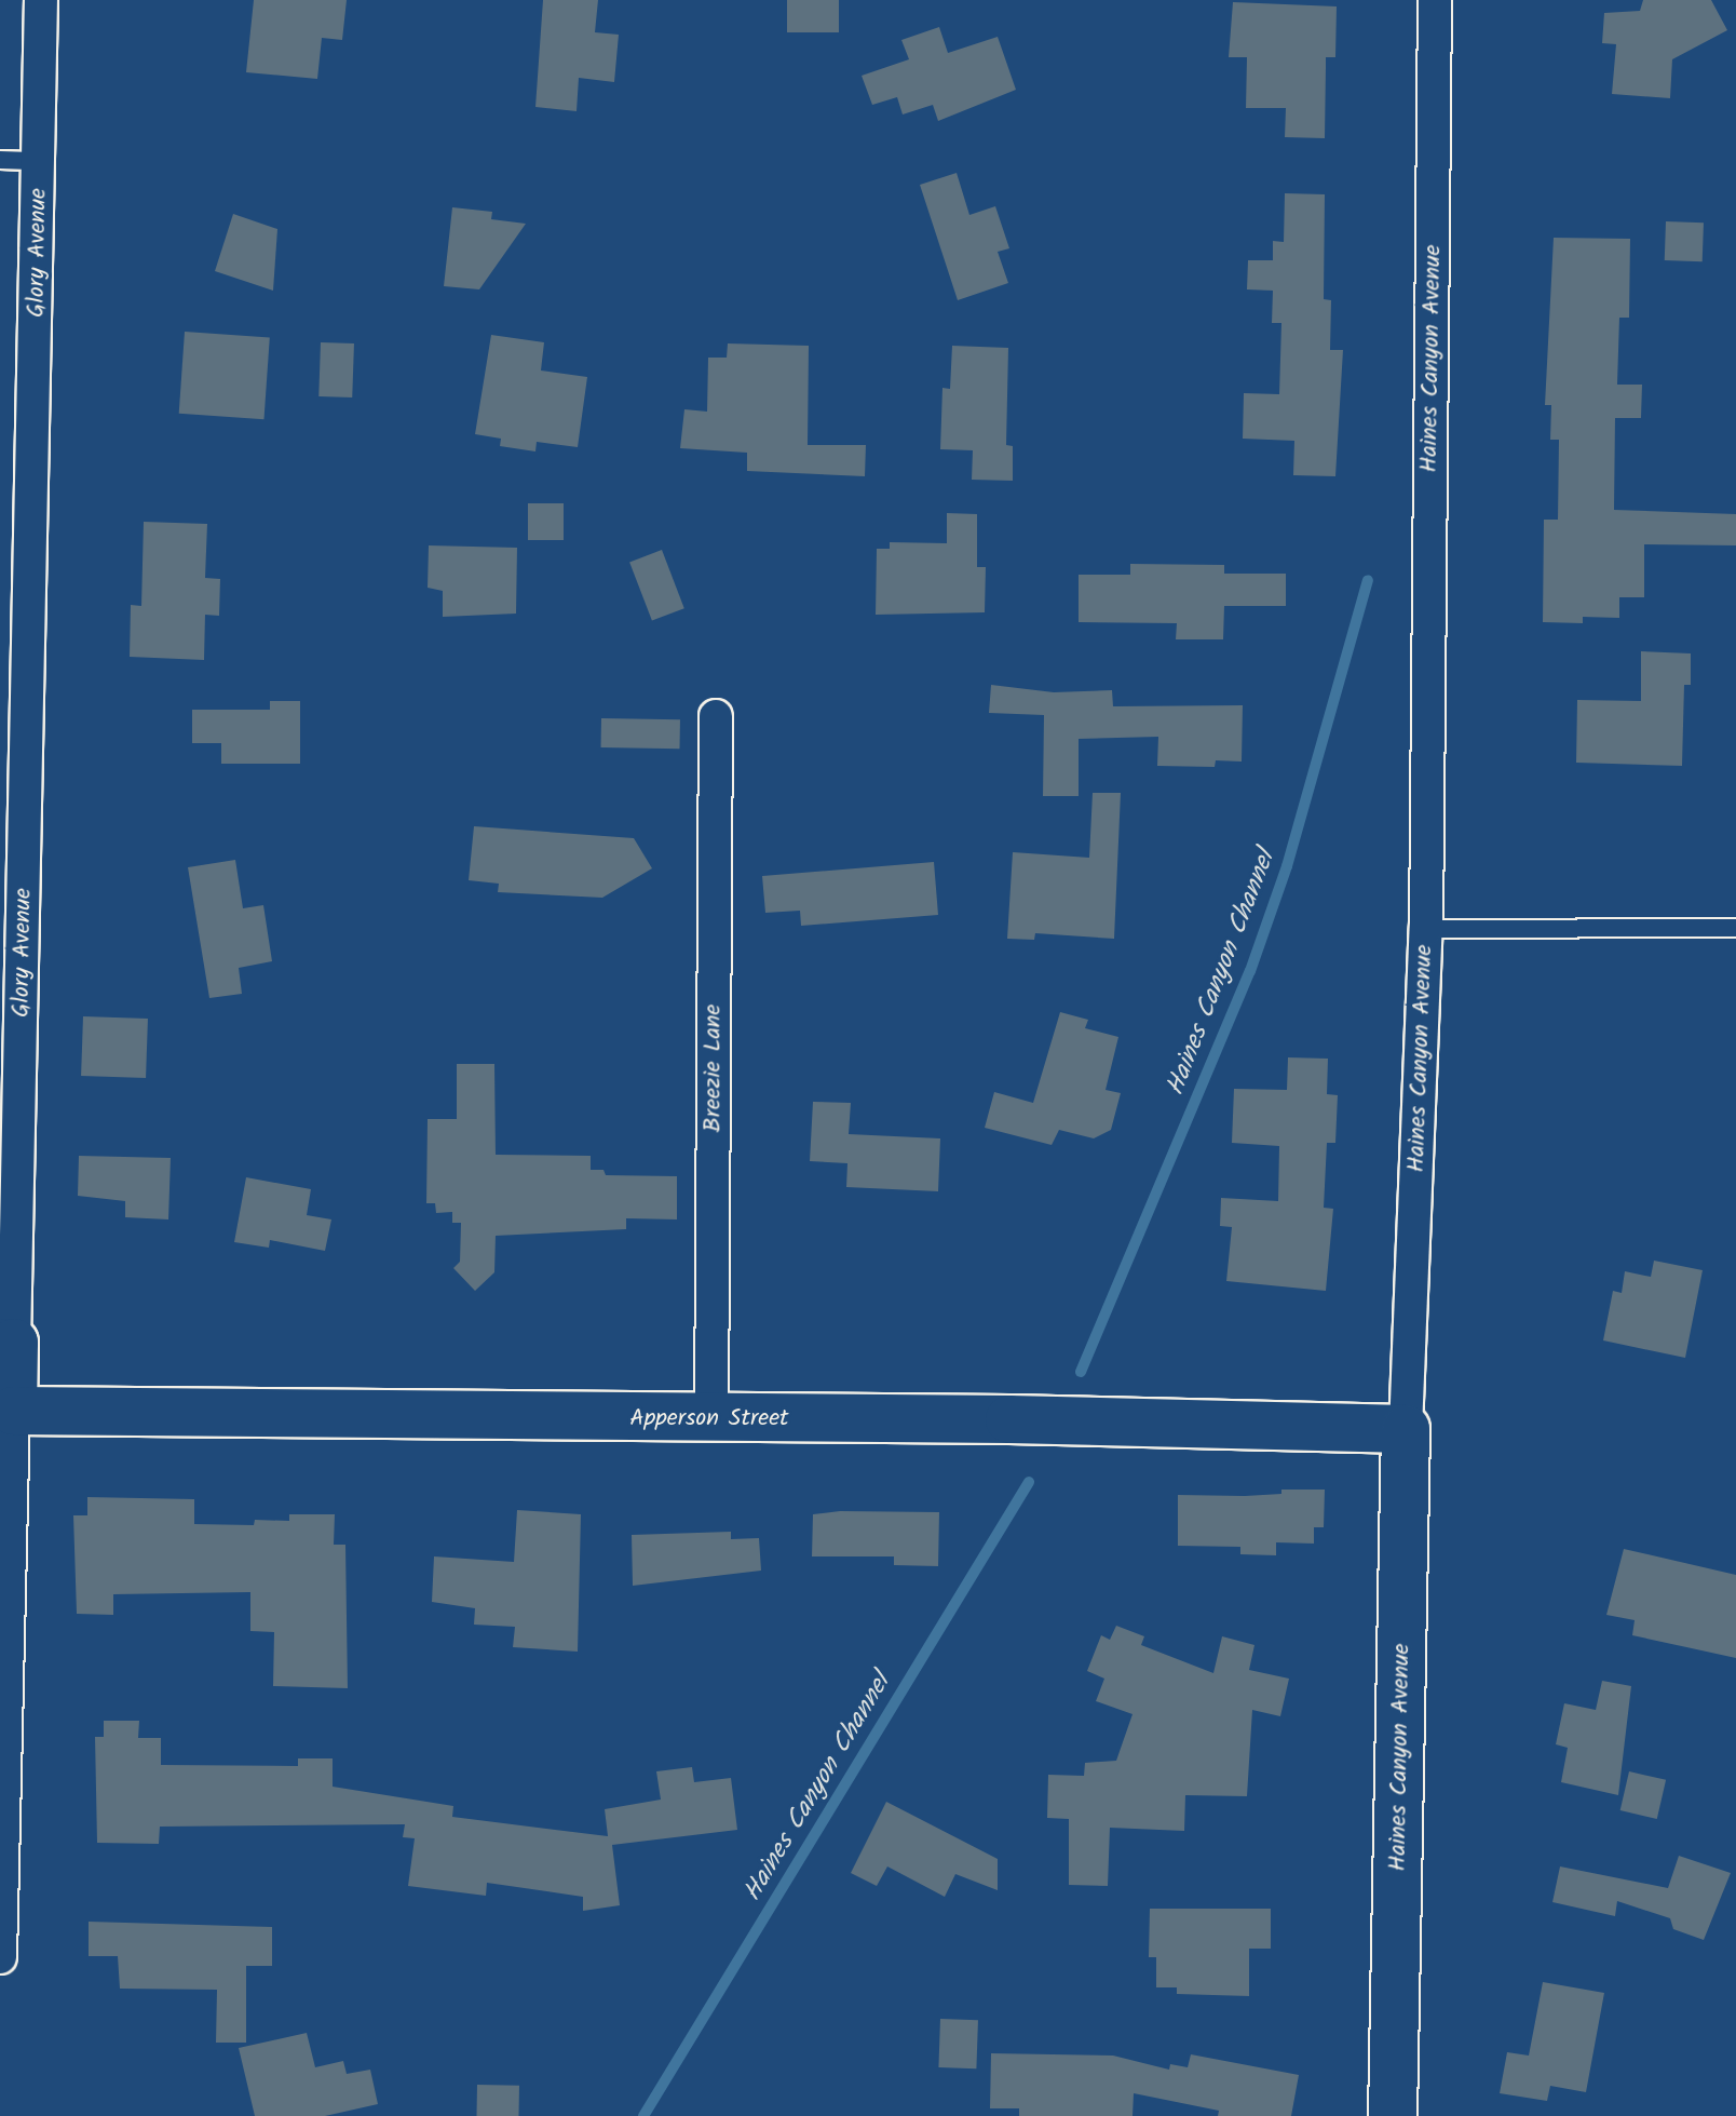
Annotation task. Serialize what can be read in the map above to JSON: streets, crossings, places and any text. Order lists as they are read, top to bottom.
{
  "streets": {
    "street": [
      "Glory Avenue",
      "Haines Canyon Avenue",
      "Breezie Lane",
      "Apperson Street"
    ]
  },
  "crossings": [
    ["Glory Avenue", "Apperson Street"],
    ["Haines Canyon Avenue", "Apperson Street"],
    ["Breezie Lane", "Apperson Street"]
  ],
  "water": ["Haines Canyon Channel"]
}
